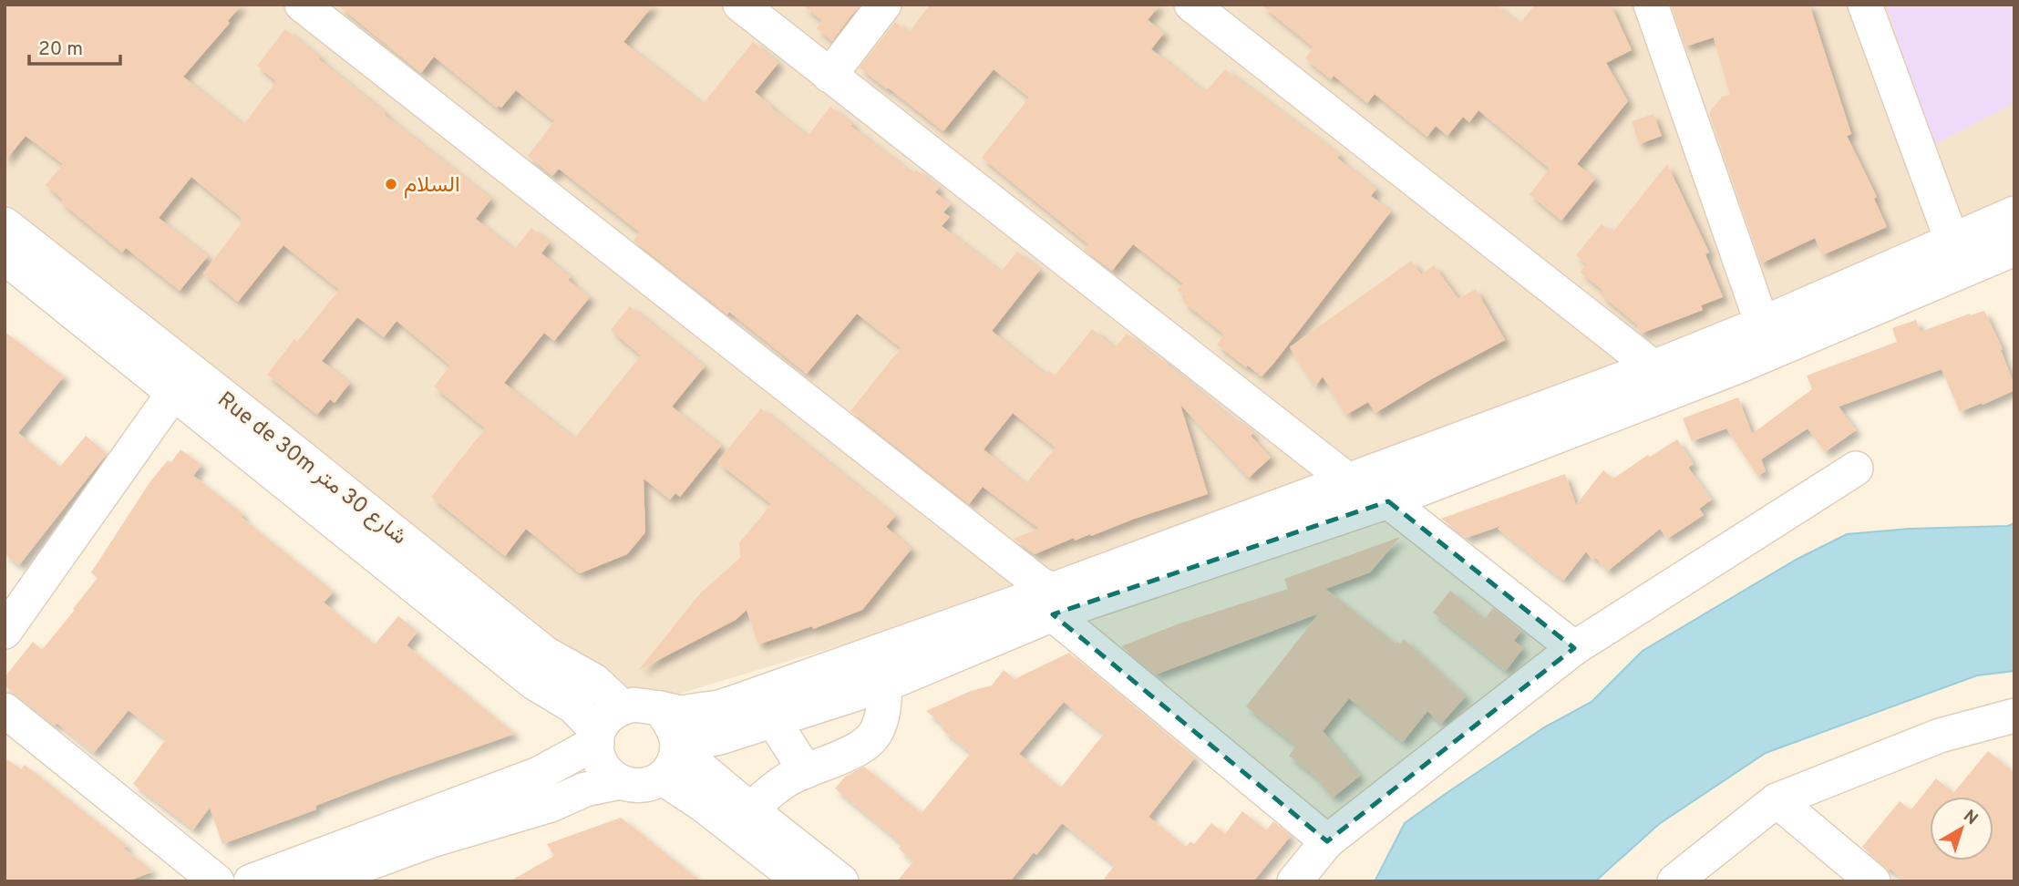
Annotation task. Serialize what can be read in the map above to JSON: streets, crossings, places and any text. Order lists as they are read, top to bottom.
{
  "streets": {
    "street": ["Rue de 30m شارع 30 متر"]
  },
  "places": ["السلام"],
  "scale_bar": "20 m",
  "north": "top right"
}
